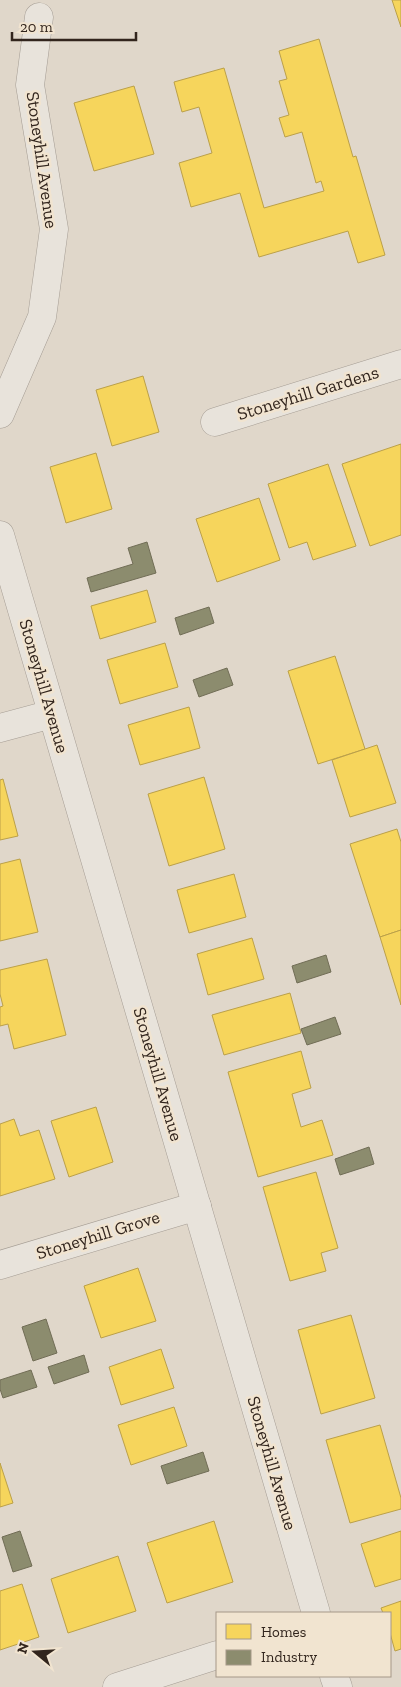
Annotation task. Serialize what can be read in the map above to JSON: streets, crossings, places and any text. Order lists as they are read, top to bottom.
{
  "streets": {
    "street": ["Stoneyhill Avenue", "Stoneyhill Gardens", "Stoneyhill Grove"]
  },
  "crossings": [
    ["Stoneyhill Avenue", "Stoneyhill Grove"]
  ],
  "legend": ["Homes", "Industry"],
  "scale_bar": "20 m",
  "north": "left"
}
